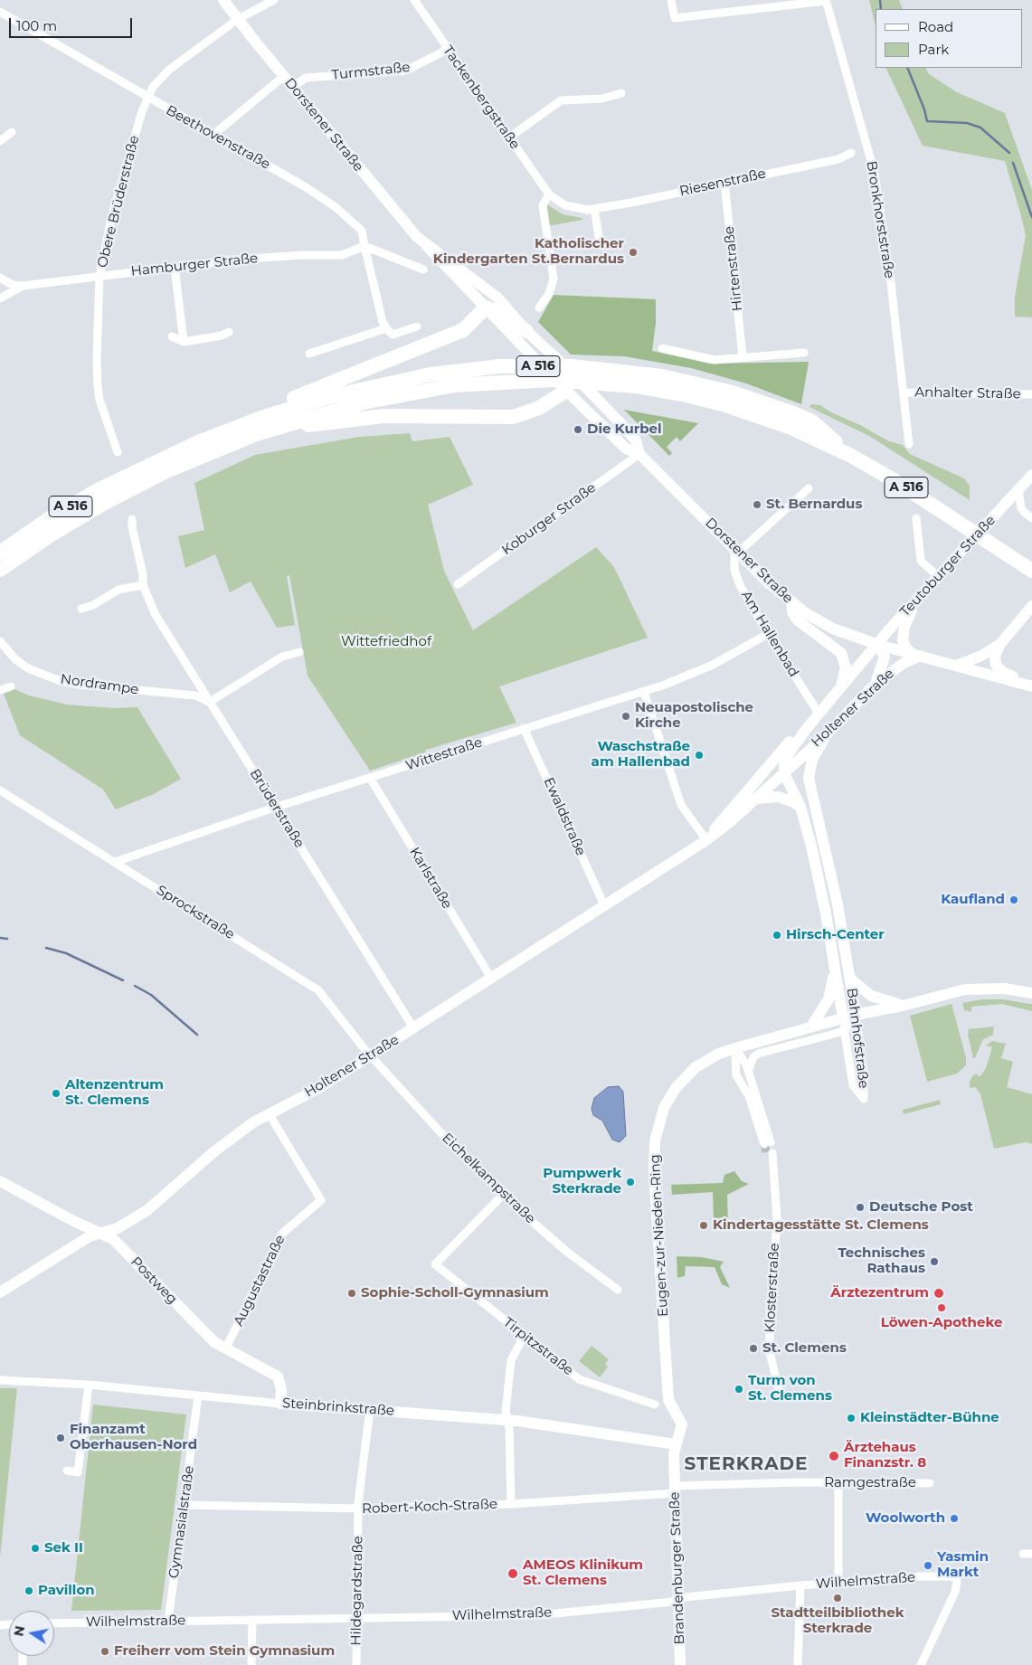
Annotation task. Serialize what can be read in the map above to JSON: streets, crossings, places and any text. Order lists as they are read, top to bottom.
{
  "streets": {
    "highway": ["A 516"],
    "main road": [
      "Dorstener Straße",
      "Teutoburger Straße",
      "Holtener Straße",
      "Bahnhofstraße",
      "Eugen-zur-Nieden-Ring",
      "Postweg",
      "Steinbrinkstraße",
      "Brandenburger Straße"
    ],
    "street": [
      "Turmstraße",
      "Tackenbergstraße",
      "Beethovenstraße",
      "Riesenstraße",
      "Obere Brüderstraße",
      "Bronkhorststraße",
      "Hamburger Straße",
      "Hirtenstraße",
      "Anhalter Straße",
      "Koburger Straße",
      "Am Hallenbad",
      "Nordrampe",
      "Wittestraße",
      "Brüderstraße",
      "Ewaldstraße",
      "Karlstraße",
      "Sprockstraße",
      "Eichelkampstraße",
      "Augustastraße",
      "Klosterstraße",
      "Tirpitzstraße",
      "Ramgestraße",
      "Robert-Koch-Straße",
      "Gymnasialstraße",
      "Wilhelmstraße",
      "Hildegardstraße"
    ]
  },
  "crossings": [
    ["Turmstraße", "Tackenbergstraße"],
    ["Turmstraße", "Dorstener Straße"],
    ["Tackenbergstraße", "Riesenstraße"],
    ["Dorstener Straße", "Obere Brüderstraße"],
    ["Dorstener Straße", "Koburger Straße"],
    ["Dorstener Straße", "Teutoburger Straße"],
    ["Dorstener Straße", "Am Hallenbad"],
    ["Dorstener Straße", "Holtener Straße"],
    ["Beethovenstraße", "Obere Brüderstraße"],
    ["Beethovenstraße", "Hamburger Straße"],
    ["Riesenstraße", "Hirtenstraße"],
    ["Obere Brüderstraße", "Hamburger Straße"],
    ["Bronkhorststraße", "Anhalter Straße"],
    ["Teutoburger Straße", "Holtener Straße"],
    ["Am Hallenbad", "Holtener Straße"],
    ["Am Hallenbad", "Wittestraße"],
    ["Nordrampe", "Brüderstraße"],
    ["Holtener Straße", "Brüderstraße"],
    ["Holtener Straße", "Ewaldstraße"],
    ["Holtener Straße", "Karlstraße"],
    ["Holtener Straße", "Sprockstraße"],
    ["Holtener Straße", "Bahnhofstraße"],
    ["Holtener Straße", "Eichelkampstraße"],
    ["Holtener Straße", "Postweg"],
    ["Holtener Straße", "Augustastraße"],
    ["Wittestraße", "Brüderstraße"],
    ["Wittestraße", "Ewaldstraße"],
    ["Wittestraße", "Karlstraße"],
    ["Wittestraße", "Sprockstraße"],
    ["Sprockstraße", "Eichelkampstraße"],
    ["Bahnhofstraße", "Eugen-zur-Nieden-Ring"],
    ["Eichelkampstraße", "Tirpitzstraße"],
    ["Eugen-zur-Nieden-Ring", "Steinbrinkstraße"],
    ["Eugen-zur-Nieden-Ring", "Brandenburger Straße"],
    ["Postweg", "Augustastraße"],
    ["Postweg", "Steinbrinkstraße"],
    ["Steinbrinkstraße", "Gymnasialstraße"],
    ["Steinbrinkstraße", "Brandenburger Straße"],
    ["Steinbrinkstraße", "Hildegardstraße"],
    ["Ramgestraße", "Robert-Koch-Straße"],
    ["Ramgestraße", "Brandenburger Straße"],
    ["Robert-Koch-Straße", "Gymnasialstraße"],
    ["Robert-Koch-Straße", "Brandenburger Straße"],
    ["Robert-Koch-Straße", "Hildegardstraße"],
    ["Gymnasialstraße", "Wilhelmstraße"],
    ["Brandenburger Straße", "Wilhelmstraße"],
    ["Wilhelmstraße", "Hildegardstraße"]
  ],
  "districts": ["STERKRADE"],
  "parks": ["Wittefriedhof"],
  "places": [
    "Katholischer Kindergarten St.Bernardus",
    "Die Kurbel",
    "St. Bernardus",
    "Neuapostolische Kirche",
    "Waschstraße am Hallenbad",
    "Kaufland",
    "Hirsch-Center",
    "Altenzentrum St. Clemens",
    "Pumpwerk Sterkrade",
    "Deutsche Post",
    "Kindertagesstätte St. Clemens",
    "Technisches Rathaus",
    "Sophie-Scholl-Gymnasium",
    "Ärztezentrum",
    "Löwen-Apotheke",
    "St. Clemens",
    "Turm von St. Clemens",
    "Kleinstädter-Bühne",
    "Finanzamt Oberhausen-Nord",
    "Ärztehaus Finanzstr. 8",
    "Woolworth",
    "Sek II",
    "Yasmin Markt",
    "AMEOS Klinikum St. Clemens",
    "Pavillon",
    "Stadtteilbibliothek Sterkrade",
    "Freiherr vom Stein Gymnasium"
  ],
  "legend": ["Road", "Park"],
  "scale_bar": "100 m",
  "north": "left"
}
